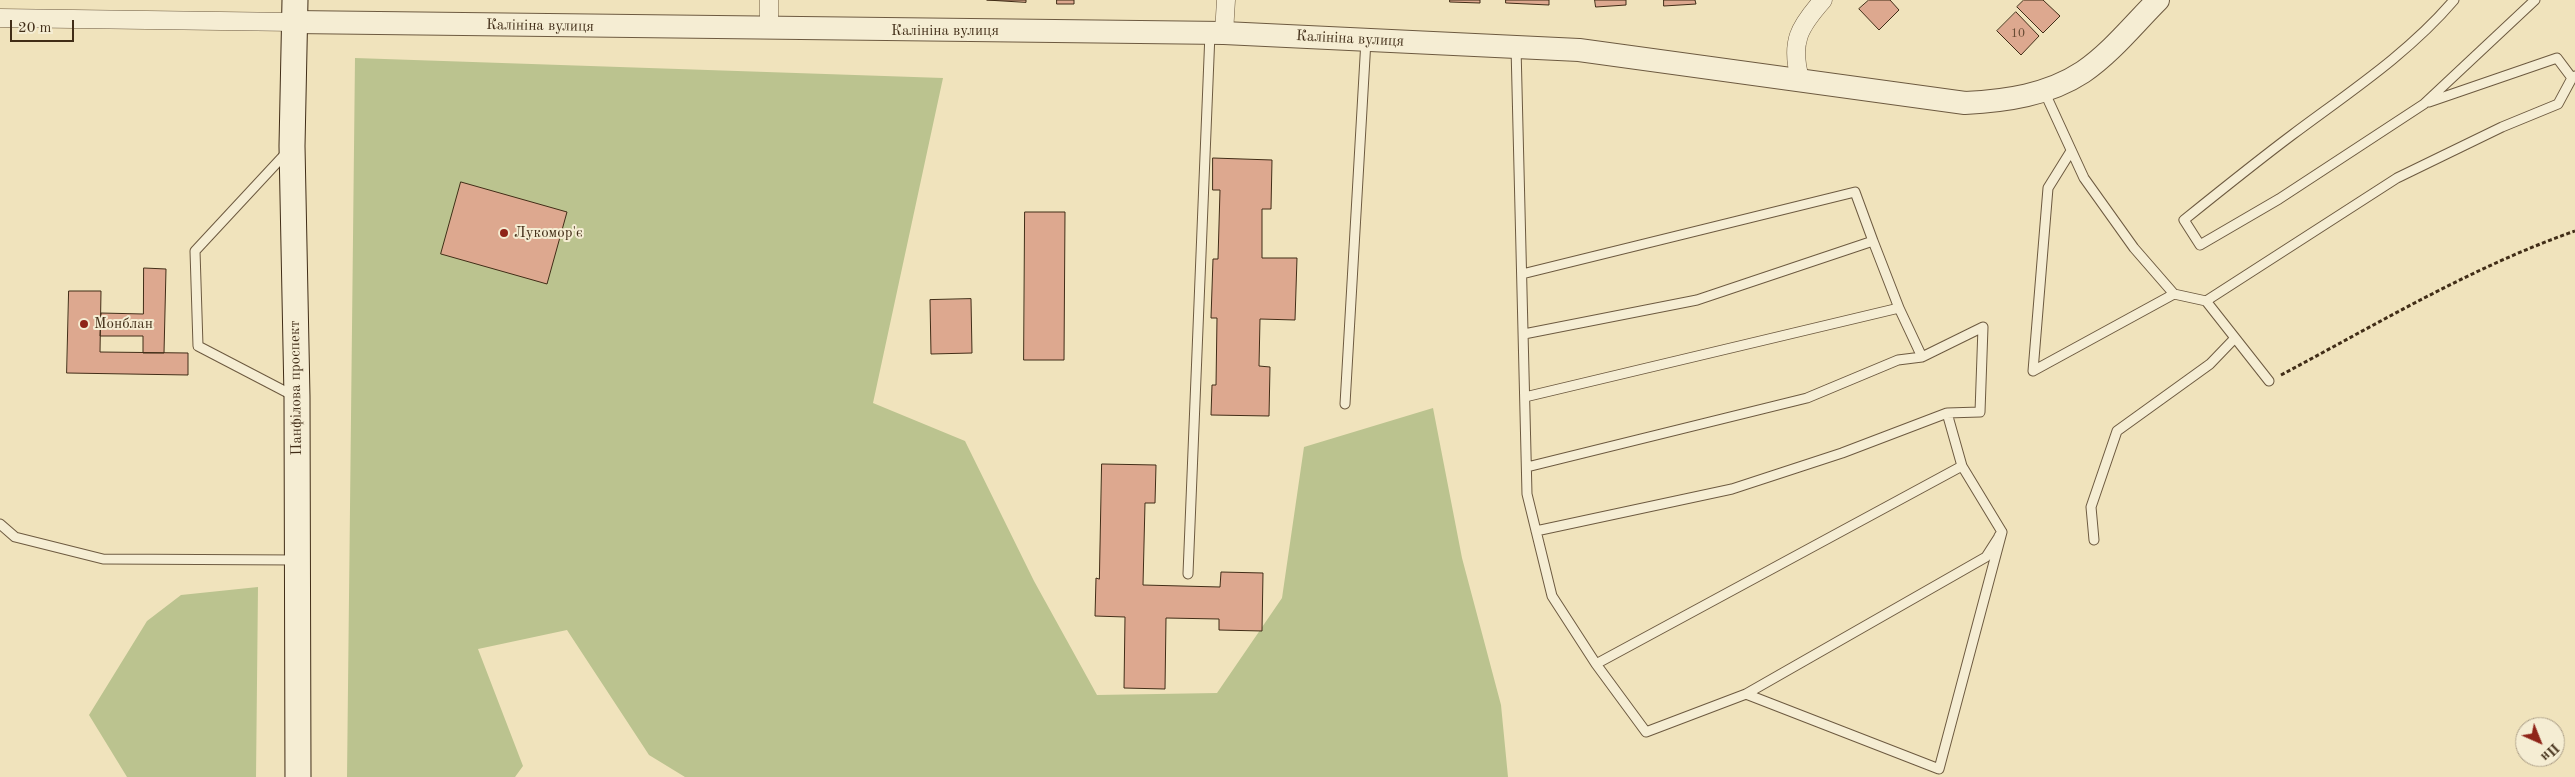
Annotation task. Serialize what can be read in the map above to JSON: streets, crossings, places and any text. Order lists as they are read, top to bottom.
{
  "streets": {
    "main road": ["Панфілова проспект"],
    "street": ["Калініна вулиця"]
  },
  "crossings": [
    ["Калініна вулиця", "Панфілова проспект"]
  ],
  "places": ["Лукомор'є", "Монблан"],
  "house_numbers": ["10"],
  "scale_bar": "20 m",
  "north": "bottom right"
}
